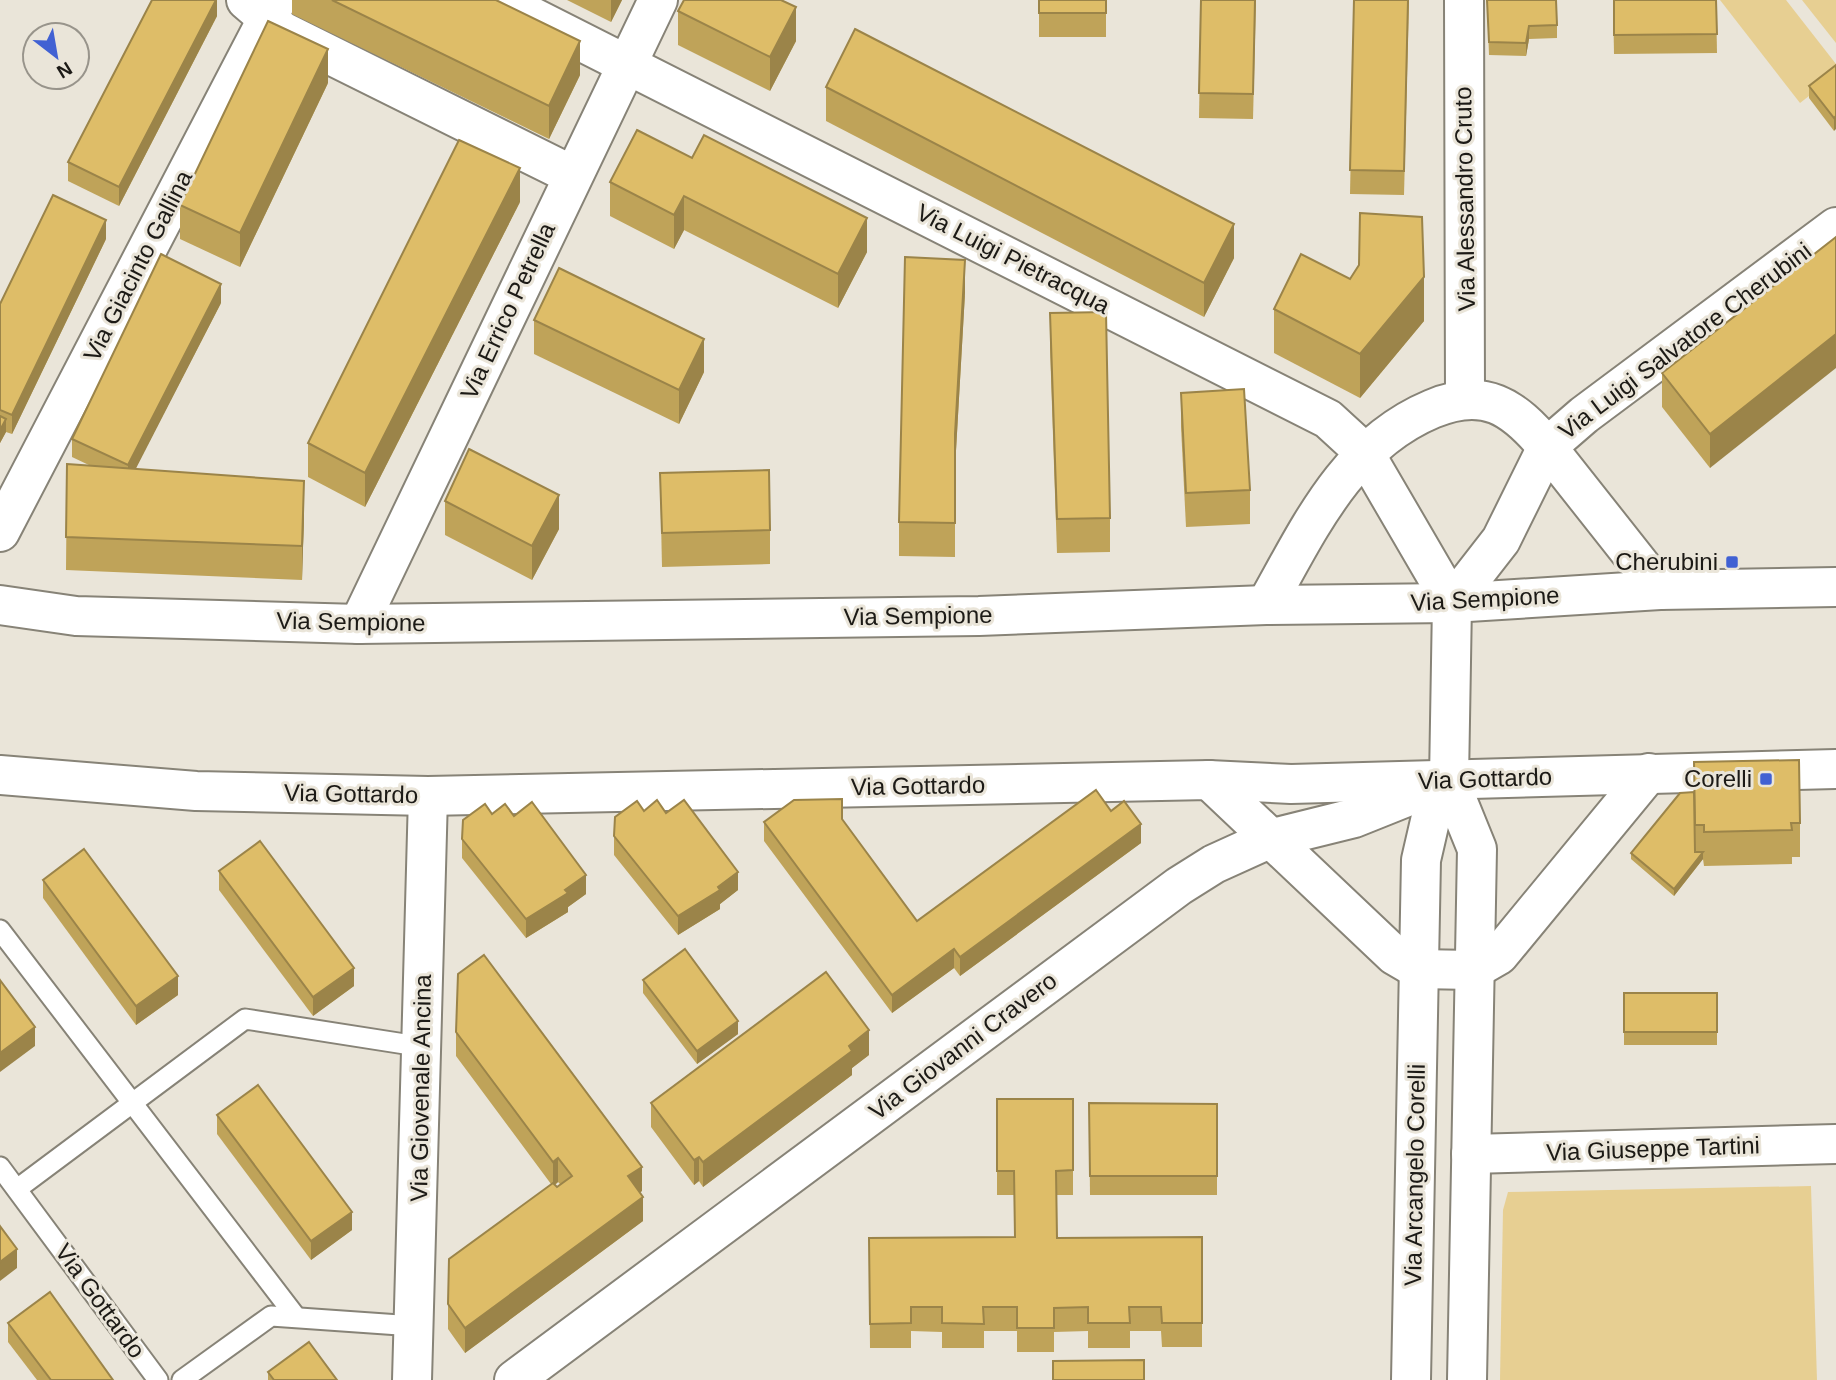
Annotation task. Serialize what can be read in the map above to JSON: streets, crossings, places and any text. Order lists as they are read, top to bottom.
{
  "streets": {
    "street": [
      "Via Alessandro Cruto",
      "Via Luigi Pietracqua",
      "Via Giacinto Gallina",
      "Via Errico Petrella",
      "Via Luigi Salvatore Cherubini",
      "Via Sempione",
      "Via Gottardo",
      "Via Giovanni Cravero",
      "Via Giovenale Ancina",
      "Via Giuseppe Tartini",
      "Via Arcangelo Corelli"
    ]
  },
  "crossings": [
    ["Via Luigi Pietracqua", "Via Errico Petrella"],
    ["Via Luigi Pietracqua", "Via Luigi Salvatore Cherubini"],
    ["Via Luigi Pietracqua", "Via Sempione"],
    ["Via Luigi Pietracqua", "Via Arcangelo Corelli"],
    ["Via Errico Petrella", "Via Sempione"],
    ["Via Luigi Salvatore Cherubini", "Via Sempione"],
    ["Via Luigi Salvatore Cherubini", "Via Arcangelo Corelli"],
    ["Via Sempione", "Via Arcangelo Corelli"],
    ["Via Gottardo", "Via Giovanni Cravero"],
    ["Via Gottardo", "Via Giovenale Ancina"],
    ["Via Gottardo", "Via Arcangelo Corelli"],
    ["Via Giovanni Cravero", "Via Arcangelo Corelli"],
    ["Via Giuseppe Tartini", "Via Arcangelo Corelli"]
  ],
  "places": {
    "transit": ["Cherubini", "Corelli"]
  },
  "north": "bottom right"
}
